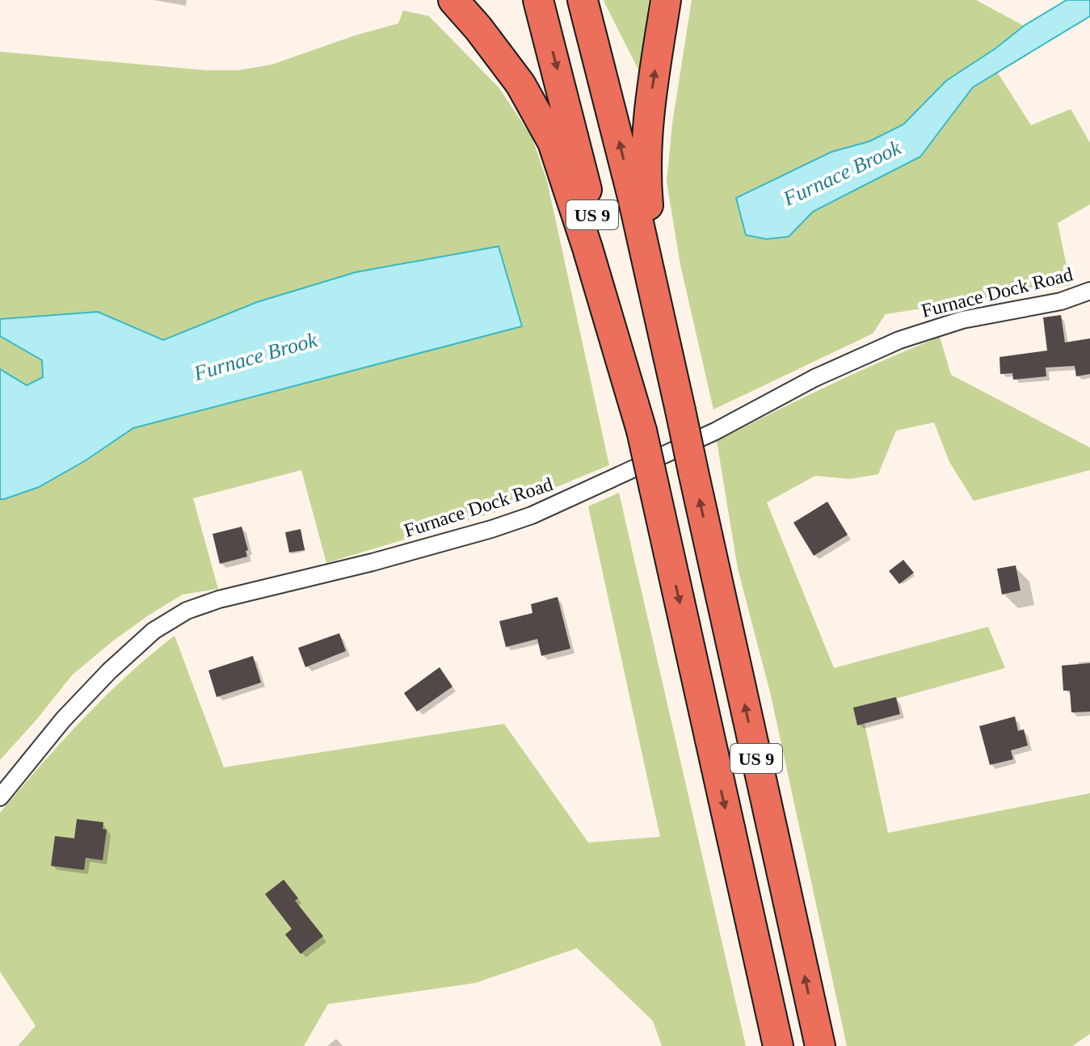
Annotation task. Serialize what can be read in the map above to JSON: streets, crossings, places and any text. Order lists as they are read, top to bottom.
{
  "streets": {
    "highway": ["US 9"],
    "street": ["Furnace Dock Road"]
  },
  "water": ["Furnace Brook"]
}
